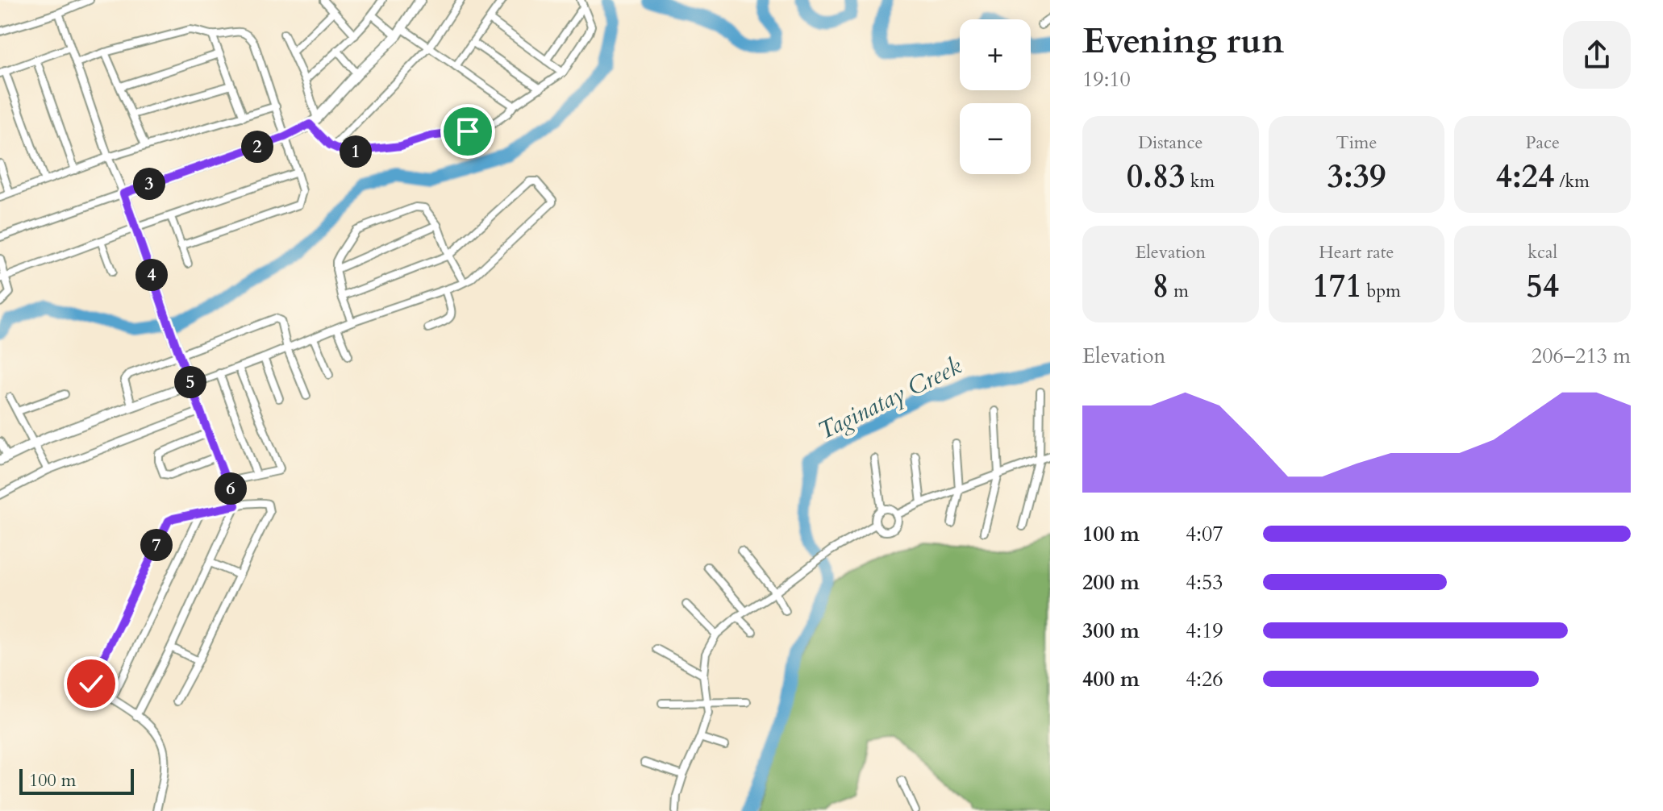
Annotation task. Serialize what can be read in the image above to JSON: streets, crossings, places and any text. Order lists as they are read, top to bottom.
{
  "water": ["Taginatay Creek"],
  "scale_bar": "100 m",
  "page": {
    "heading": ["Evening run", "19:10"],
    "map_buttons": ["+", "−"],
    "stats": [
      ["Distance", "0.83 km"],
      ["Time", "3:39"],
      ["Pace", "4:24 /km"],
      ["Elevation", "8 m"],
      ["Heart rate", "171 bpm"],
      ["kcal", "54"]
    ],
    "pins": [
      "2",
      "1",
      "3",
      "4",
      "5",
      "6",
      "7"
    ],
    "chart": ["Elevation", "206–213 m"],
    "list": [
      {
        "name": "100 m",
        "note": "4:07"
      },
      {
        "name": "200 m",
        "note": "4:53"
      },
      {
        "name": "300 m",
        "note": "4:19"
      },
      {
        "name": "400 m",
        "note": "4:26"
      }
    ],
    "scale": "100 m"
  }
}
